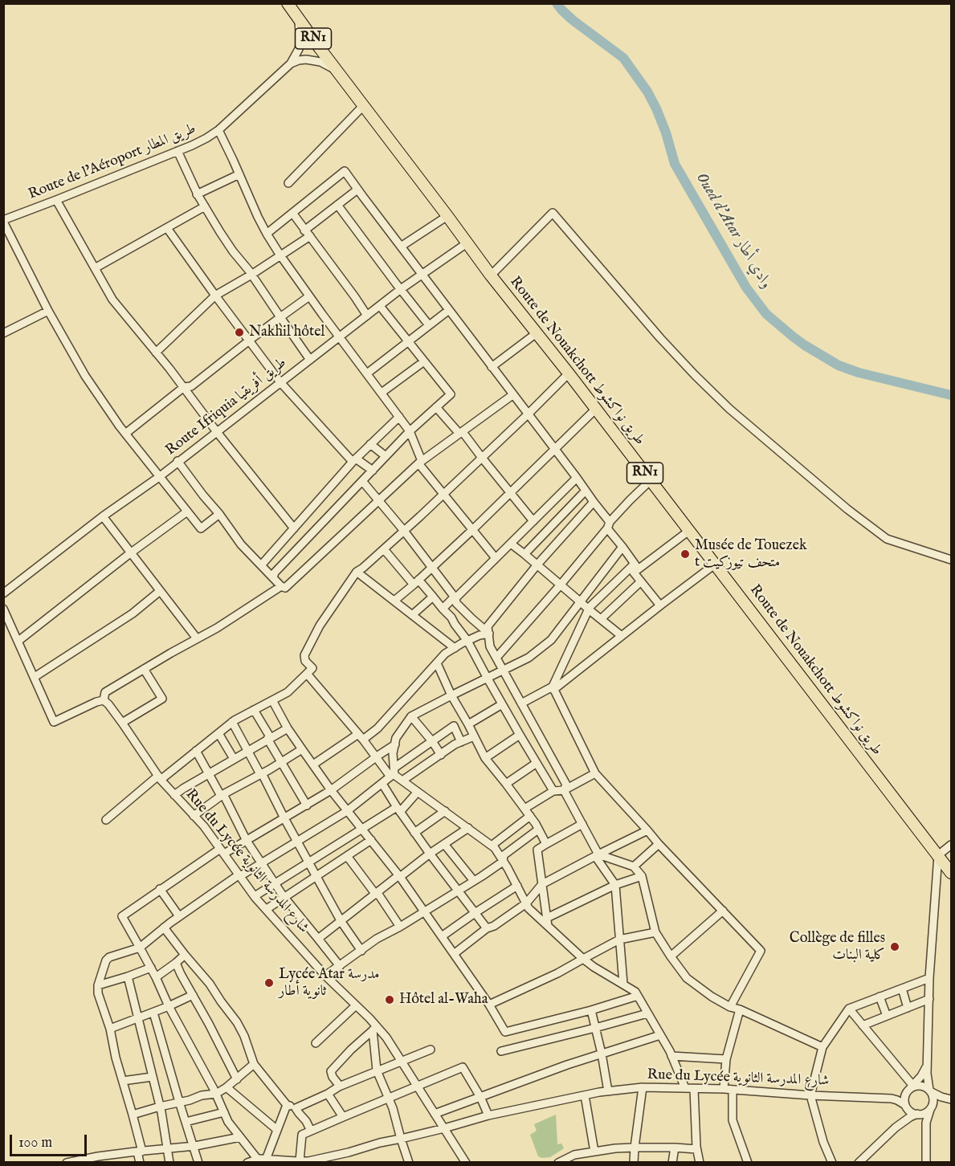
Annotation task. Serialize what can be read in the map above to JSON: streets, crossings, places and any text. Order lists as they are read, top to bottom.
{
  "streets": {
    "highway": ["RN1", "Route de Nouakchott طريق نواكشوط"],
    "street": ["Route de l'Aéroport طريق المطار", "Route Ifriquia طريق أفريقيا", "Rue du Lycée شارع المدرسة الثانوية"]
  },
  "crossings": [
    ["Route de l'Aéroport طريق المطار", "Route de Nouakchott طريق نواكشوط"],
    ["Route de Nouakchott طريق نواكشوط", "Route Ifriquia طريق أفريقيا"]
  ],
  "water": ["Oued d'Atar وادي أطار"],
  "places": [
    "Nakhil hôtel",
    "Musée de Touezek t متحف تيوزكيت",
    "Collège de filles كلية البنات",
    "Lycée Atar مدرسة ثانوية أطار",
    "Hôtel al-Waha"
  ],
  "scale_bar": "100 m"
}
